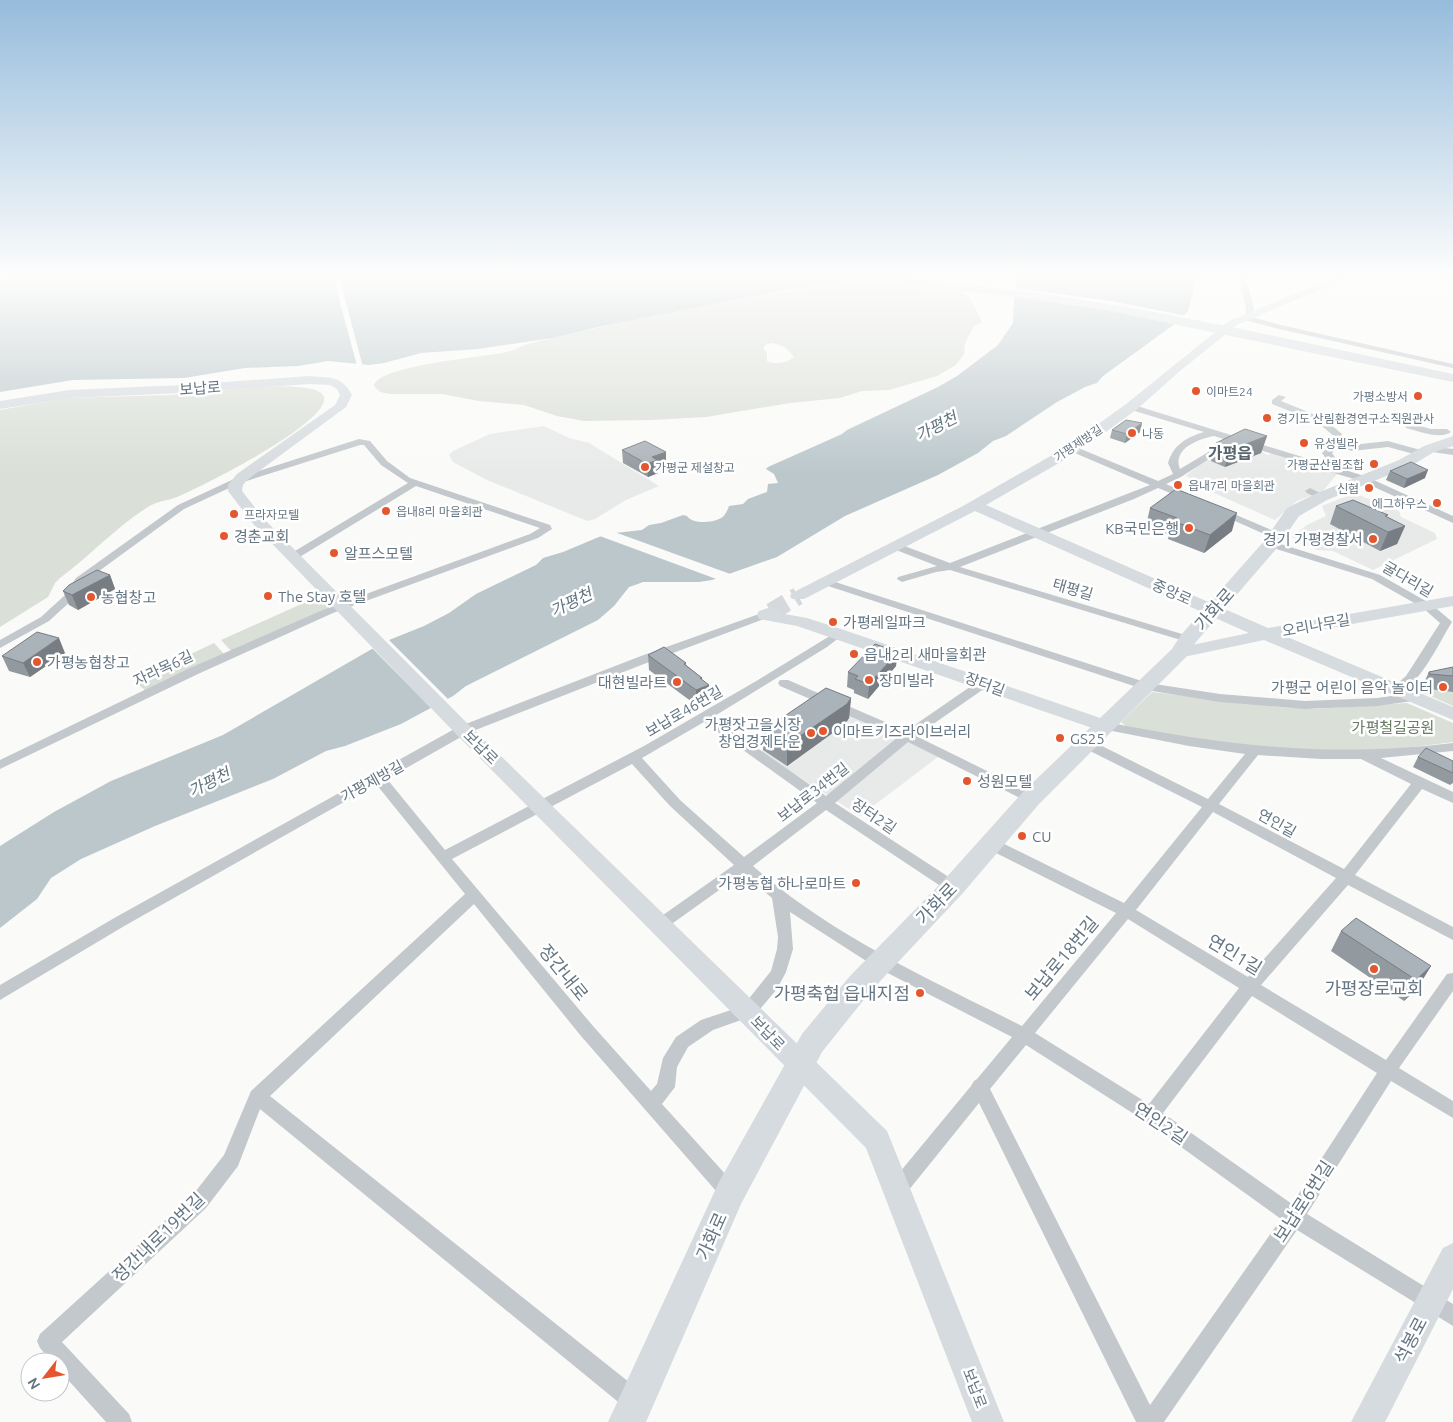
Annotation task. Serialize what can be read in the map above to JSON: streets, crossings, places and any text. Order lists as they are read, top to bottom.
{
  "streets": {
    "main road": ["가화로"],
    "street": [
      "보납로",
      "가평제방길",
      "굴다리길",
      "태평길",
      "중앙로",
      "오리나무길",
      "자라목6길",
      "장터길",
      "보납로46번길",
      "보납로34번길",
      "장터2길",
      "연인길",
      "연인1길",
      "보납로18번길",
      "정간내로",
      "연인2길",
      "보납로6번길",
      "정간내로19번길",
      "석봉로"
    ]
  },
  "crossings": [
    ["보납로", "가평제방길"],
    ["보납로", "가화로"],
    ["보납로", "자라목6길"],
    ["보납로", "보납로46번길"],
    ["보납로", "보납로34번길"],
    ["보납로", "보납로18번길"],
    ["가평제방길", "태평길"],
    ["가평제방길", "중앙로"],
    ["가평제방길", "장터길"],
    ["가평제방길", "보납로46번길"],
    ["가평제방길", "정간내로"],
    ["굴다리길", "중앙로"],
    ["굴다리길", "가화로"],
    ["굴다리길", "오리나무길"],
    ["태평길", "중앙로"],
    ["태평길", "가화로"],
    ["태평길", "오리나무길"],
    ["중앙로", "가화로"],
    ["중앙로", "오리나무길"],
    ["가화로", "오리나무길"],
    ["가화로", "장터길"],
    ["가화로", "장터2길"],
    ["가화로", "연인길"],
    ["가화로", "연인1길"],
    ["가화로", "정간내로"],
    ["가화로", "연인2길"],
    ["장터길", "보납로46번길"],
    ["장터길", "보납로34번길"],
    ["보납로46번길", "장터2길"],
    ["보납로46번길", "연인2길"],
    ["보납로34번길", "장터2길"],
    ["보납로34번길", "연인2길"],
    ["연인길", "보납로18번길"],
    ["연인1길", "보납로18번길"],
    ["연인1길", "보납로6번길"],
    ["보납로18번길", "연인2길"],
    ["정간내로", "정간내로19번길"],
    ["연인2길", "보납로6번길"],
    ["연인2길", "석봉로"]
  ],
  "districts": ["가평읍"],
  "water": ["가평천"],
  "parks": ["가평철길공원"],
  "places": [
    "이마트24",
    "가평소방서",
    "경기도 산림환경연구소직원관사",
    "나동",
    "유성빌라",
    "가평군산림조합",
    "가평군 제설창고",
    "읍내7리 마을회관",
    "신협",
    "에그하우스",
    "읍내8리 마을회관",
    "프라자모텔",
    "KB국민은행",
    "경춘교회",
    "경기 가평경찰서",
    "알프스모텔",
    "The Stay 호텔",
    "농협창고",
    "가평레일파크",
    "읍내2리 새마을회관",
    "가평농협창고",
    "장미빌라",
    "대현빌라트",
    "가평군 어린이 음악 놀이터",
    "이마트키즈라이브러리",
    "가평잣고을시장 창업경제타운",
    "GS25",
    "성원모텔",
    "CU",
    "가평농협 하나로마트",
    "가평장로교회",
    "가평축협 읍내지점"
  ],
  "north": "bottom left"
}
